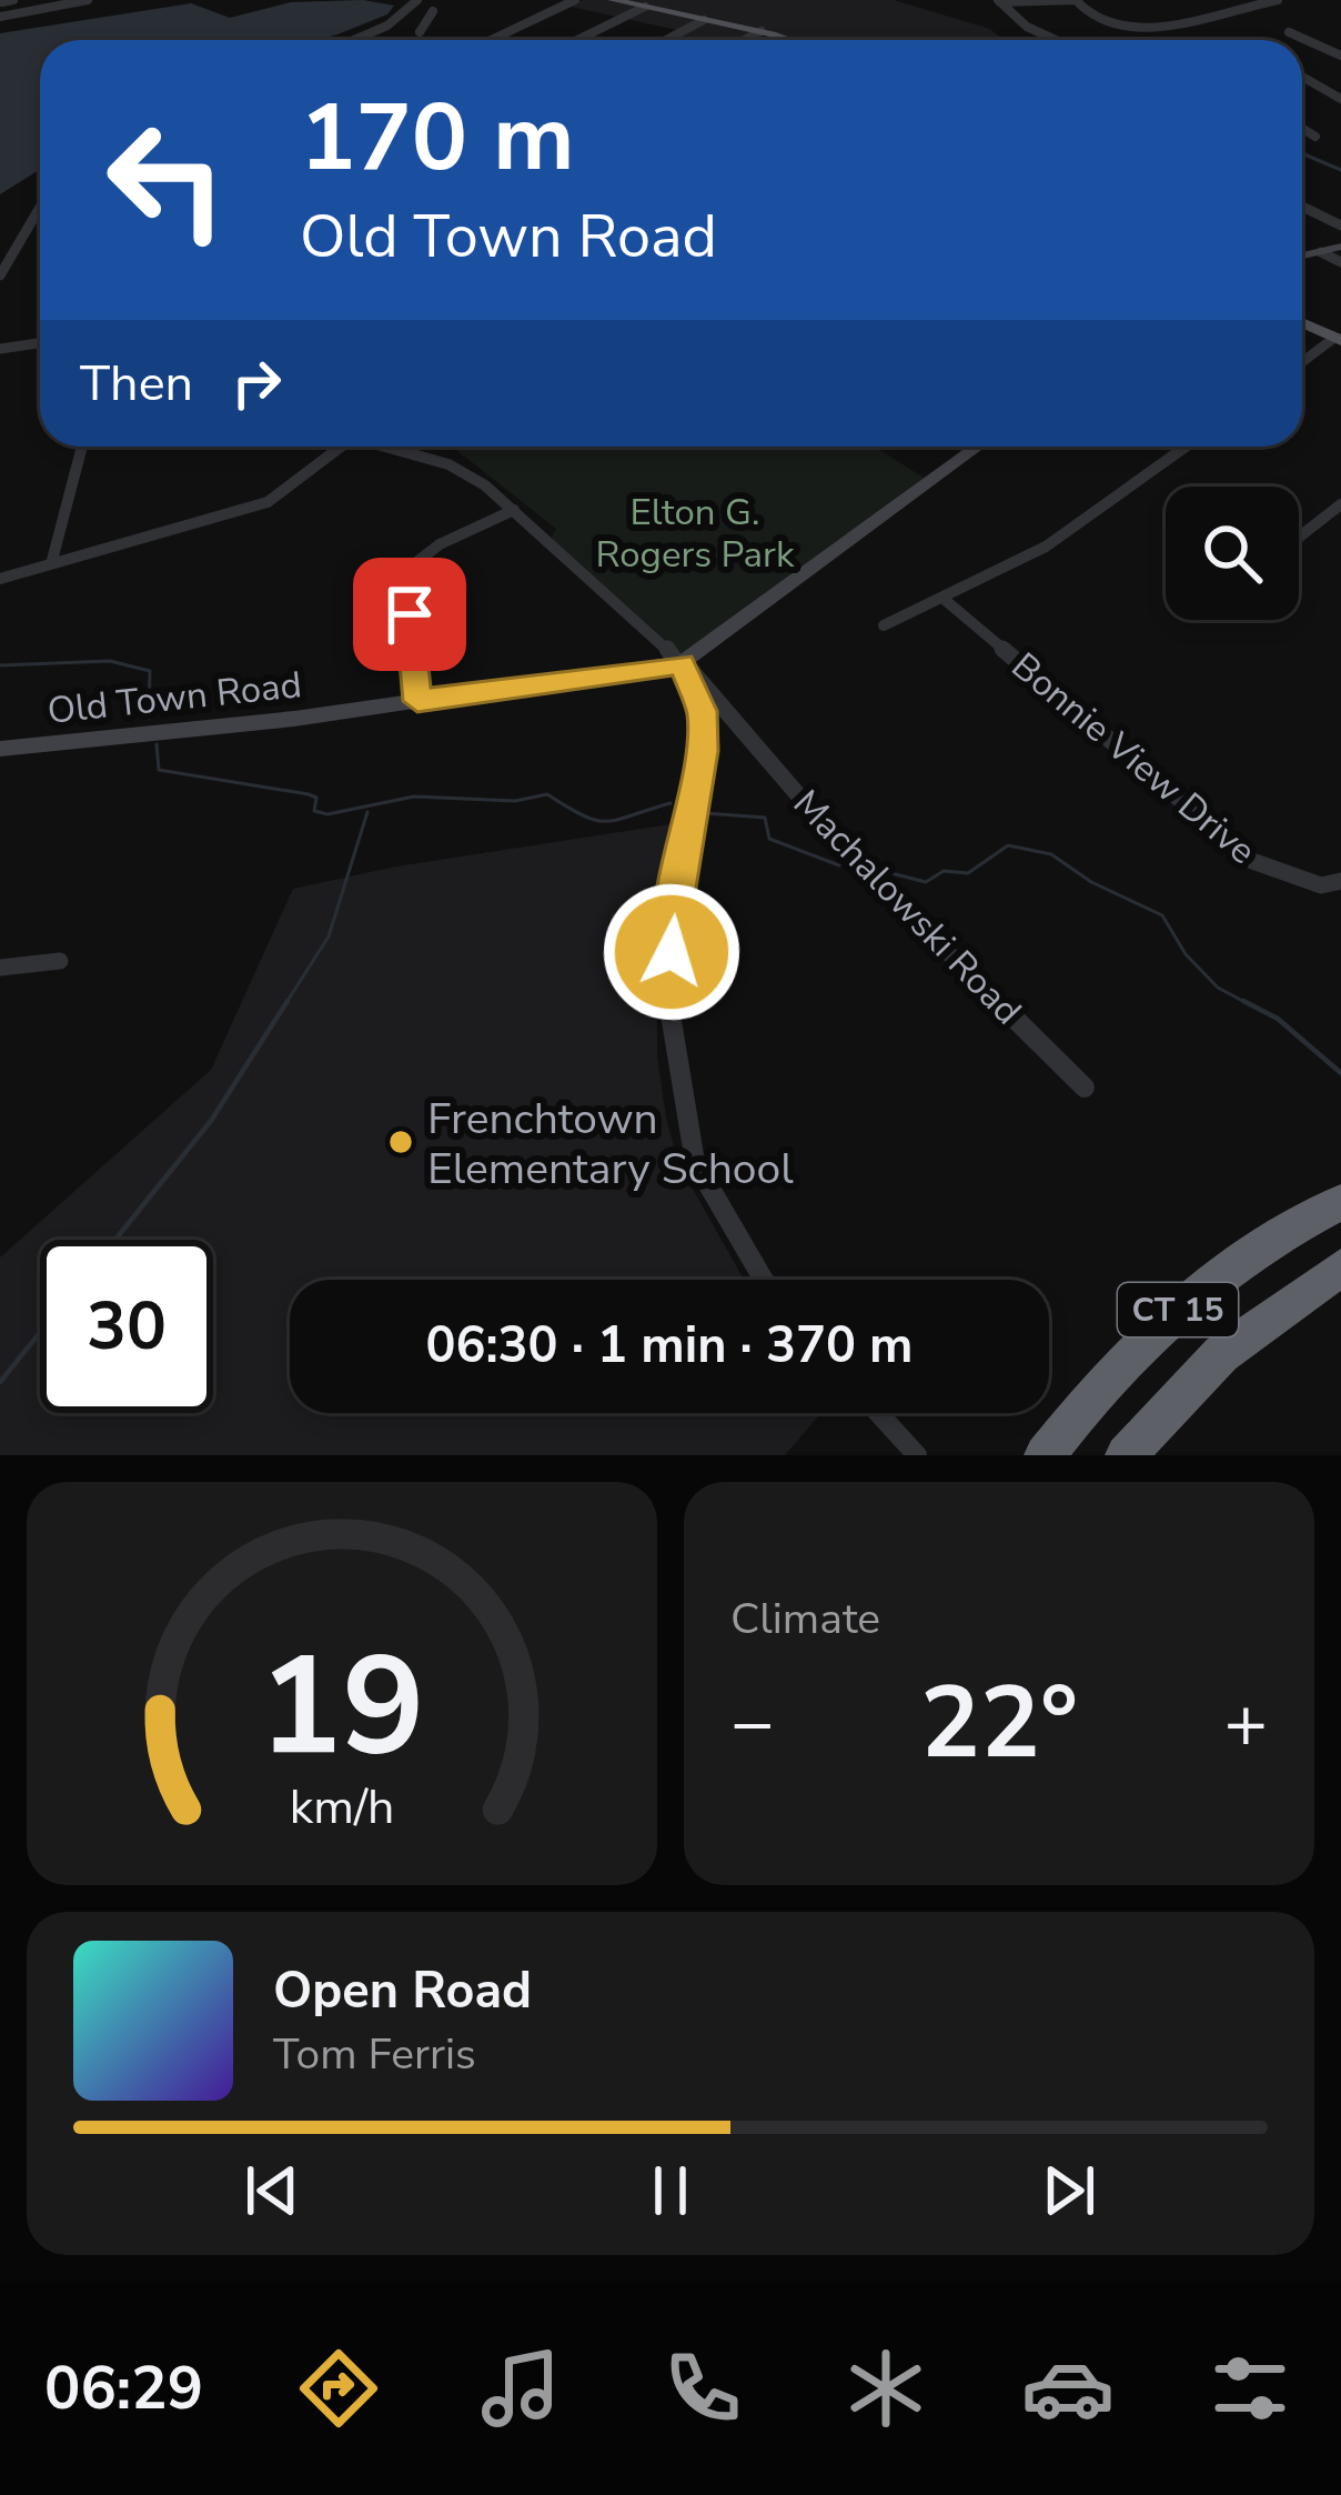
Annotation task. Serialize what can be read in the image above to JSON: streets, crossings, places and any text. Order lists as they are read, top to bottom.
{
  "streets": {
    "highway": ["CT 15"],
    "main road": ["Old Town Road"],
    "street": ["Bonnie View Drive", "Machalowski Road"]
  },
  "crossings": [
    ["Old Town Road", "Machalowski Road"]
  ],
  "parks": ["Elton G. Rogers Park"],
  "places": ["Frenchtown Elementary School"],
  "page": {
    "turn": ["170 m", "Old Town Road"],
    "then": "Then",
    "limit": "30",
    "trip": "06:30 · 1 min · 370 m",
    "tile": "Climate",
    "heat": ["−", "22°", "+"],
    "song": ["Open Road", "Tom Ferris"],
    "tabs": "06:29",
    "gauge": ["19", "km/h"]
  }
}
